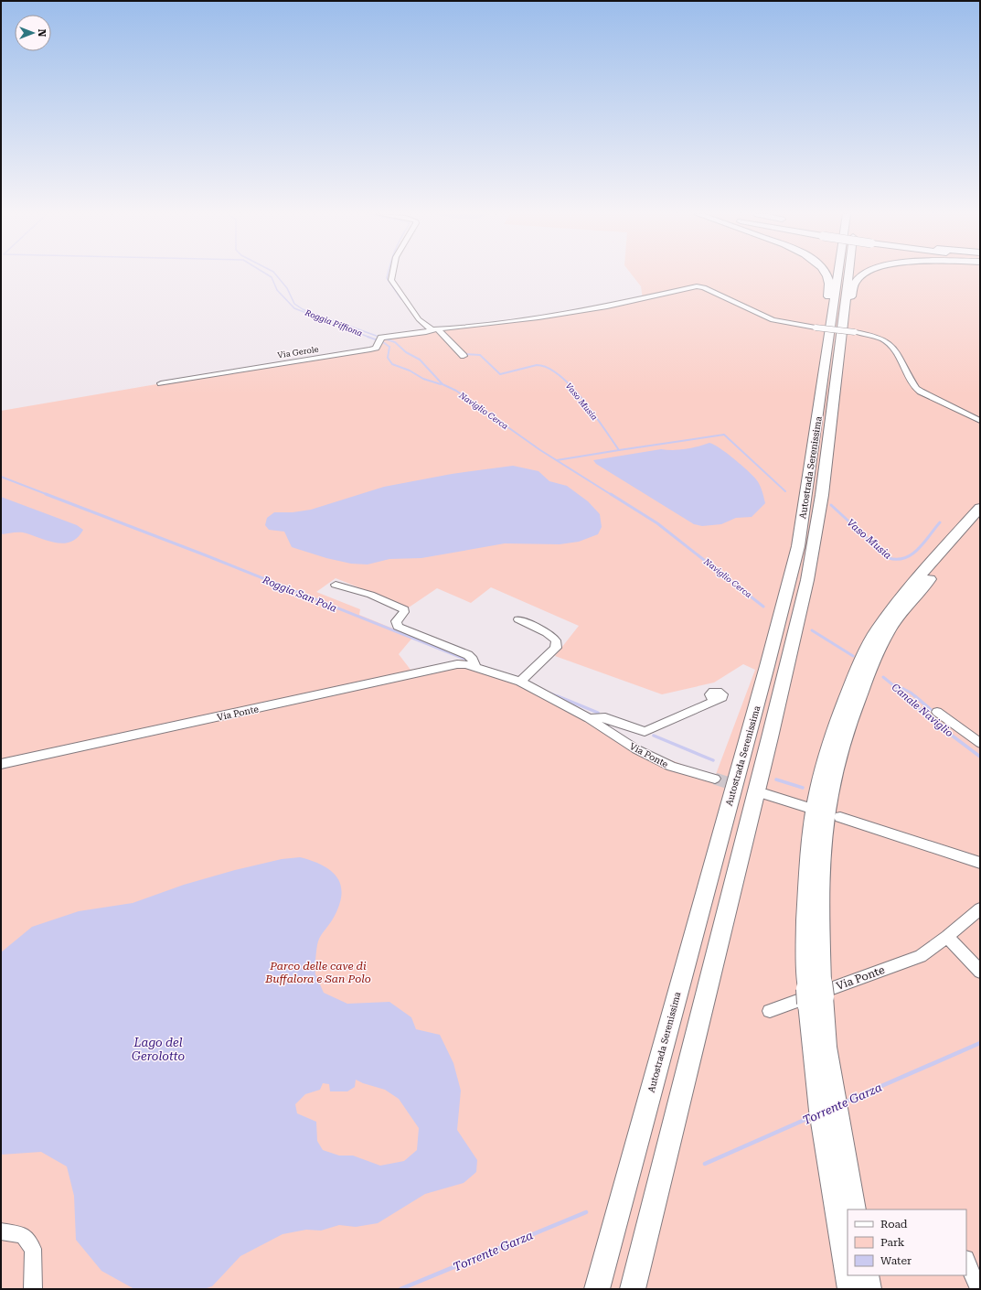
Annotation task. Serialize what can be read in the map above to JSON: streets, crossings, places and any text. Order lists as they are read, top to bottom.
{
  "streets": {
    "highway": ["Autostrada Serenissima"],
    "street": ["Via Gerole", "Via Ponte"]
  },
  "crossings": [
    ["Via Gerole", "Autostrada Serenissima"]
  ],
  "water": [
    "Roggia Piffiona",
    "Vaso Musia",
    "Naviglio Cerca",
    "Roggia San Pola",
    "Canale Naviglio",
    "Lago del Gerolotto",
    "Torrente Garza"
  ],
  "parks": ["Parco delle cave di Buffalora e San Polo"],
  "legend": ["Road", "Park", "Water"],
  "north": "right"
}
